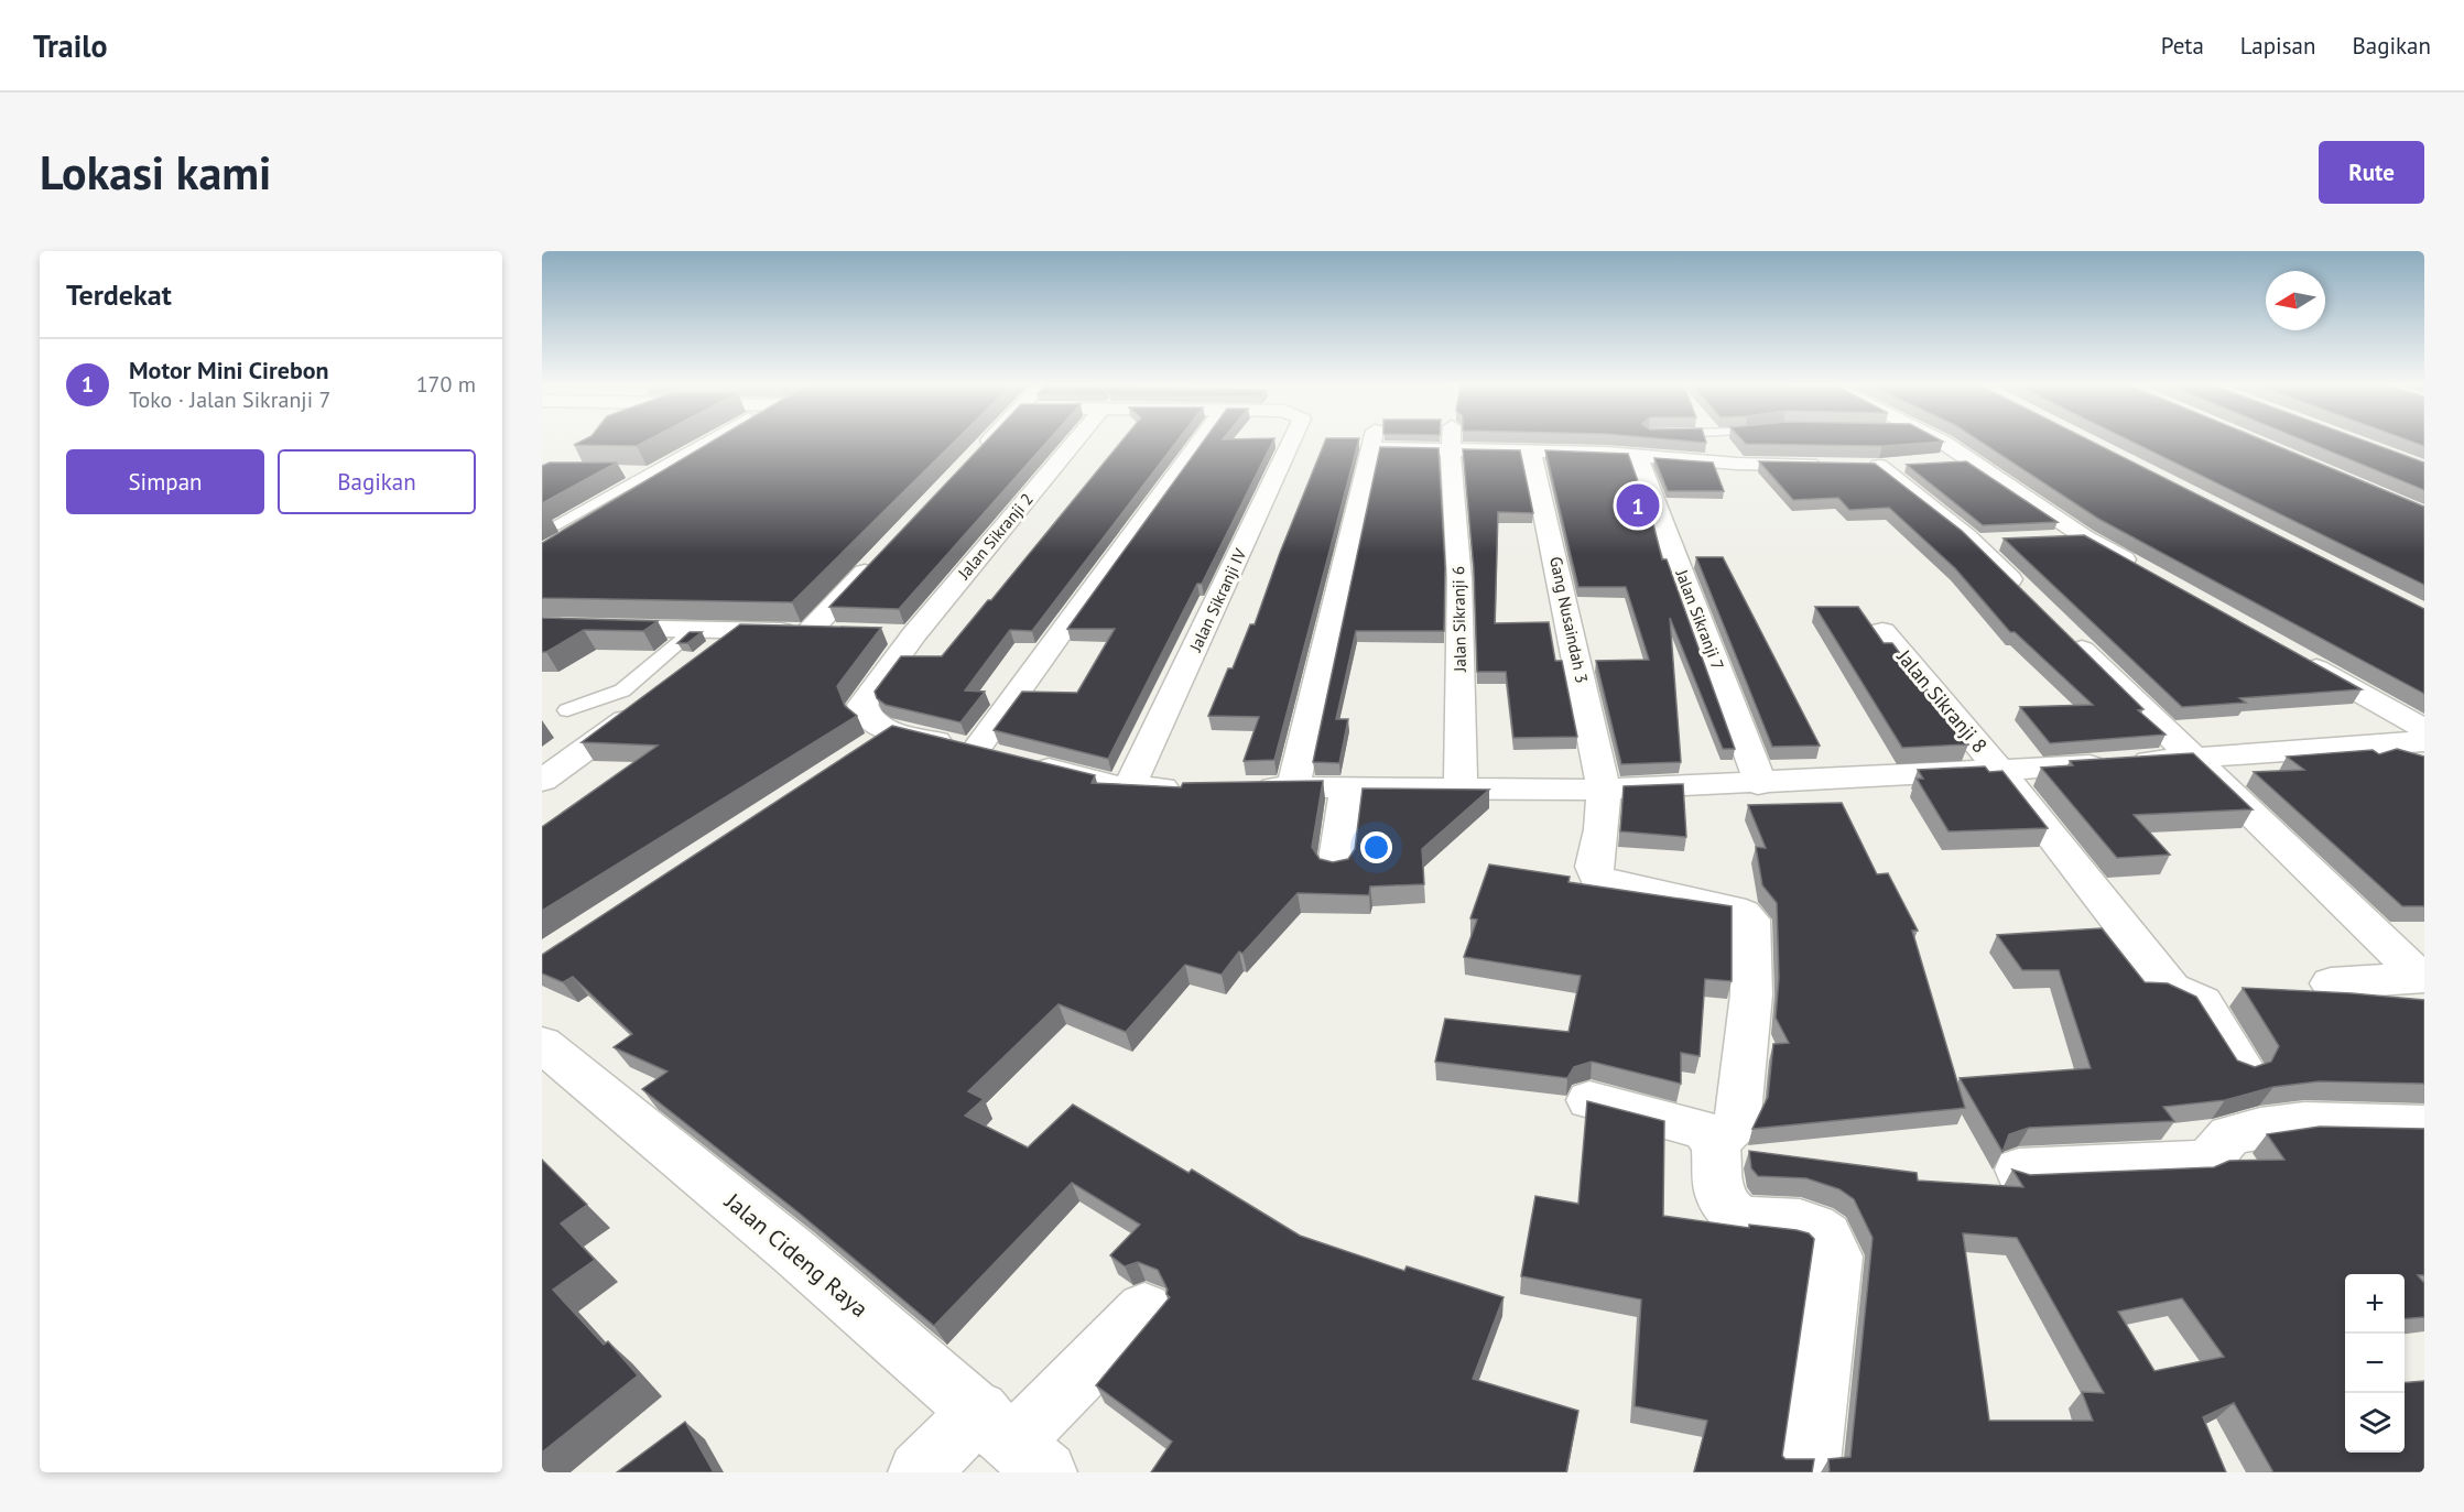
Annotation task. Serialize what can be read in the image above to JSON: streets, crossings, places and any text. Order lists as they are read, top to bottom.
{
  "streets": {
    "street": [
      "Jalan Sikranji 2",
      "Jalan Sikranji IV",
      "Jalan Sikranji 6",
      "Gang Nusaindah 3",
      "Jalan Sikranji 7",
      "Jalan Sikranji 8",
      "Jalan Cideng Raya"
    ]
  },
  "north": "left",
  "page": {
    "header": "Trailo",
    "nav": ["Peta", "Lapisan", "Bagikan"],
    "buttons": [
      "Rute",
      ["Simpan", "Bagikan"]
    ],
    "title": "Lokasi kami",
    "heading": "Terdekat",
    "list": [
      {
        "mark": "1",
        "name": "Motor Mini Cirebon",
        "note": "Toko · Jalan Sikranji 7",
        "value": "170 m"
      }
    ],
    "pins": "1",
    "map_buttons": ["+", "−"]
  }
}
